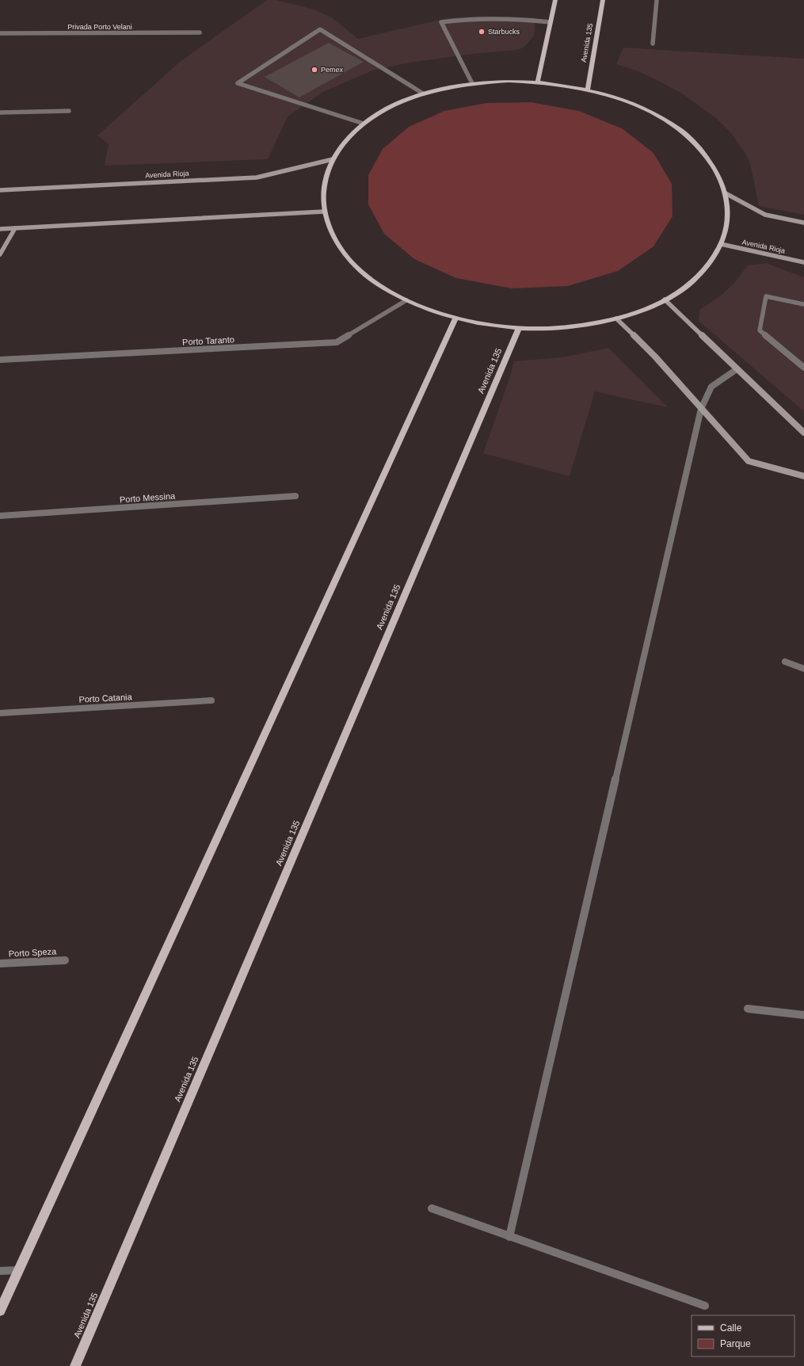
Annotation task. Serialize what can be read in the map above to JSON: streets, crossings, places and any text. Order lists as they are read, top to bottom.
{
  "streets": {
    "main road": ["Avenida 135", "Avenida Rioja"],
    "street": [
      "Privada Porto Velani",
      "Porto Taranto",
      "Porto Messina",
      "Porto Catania",
      "Porto Speza"
    ]
  },
  "places": ["Starbucks", "Pemex"],
  "legend": ["Calle", "Parque"]
}
